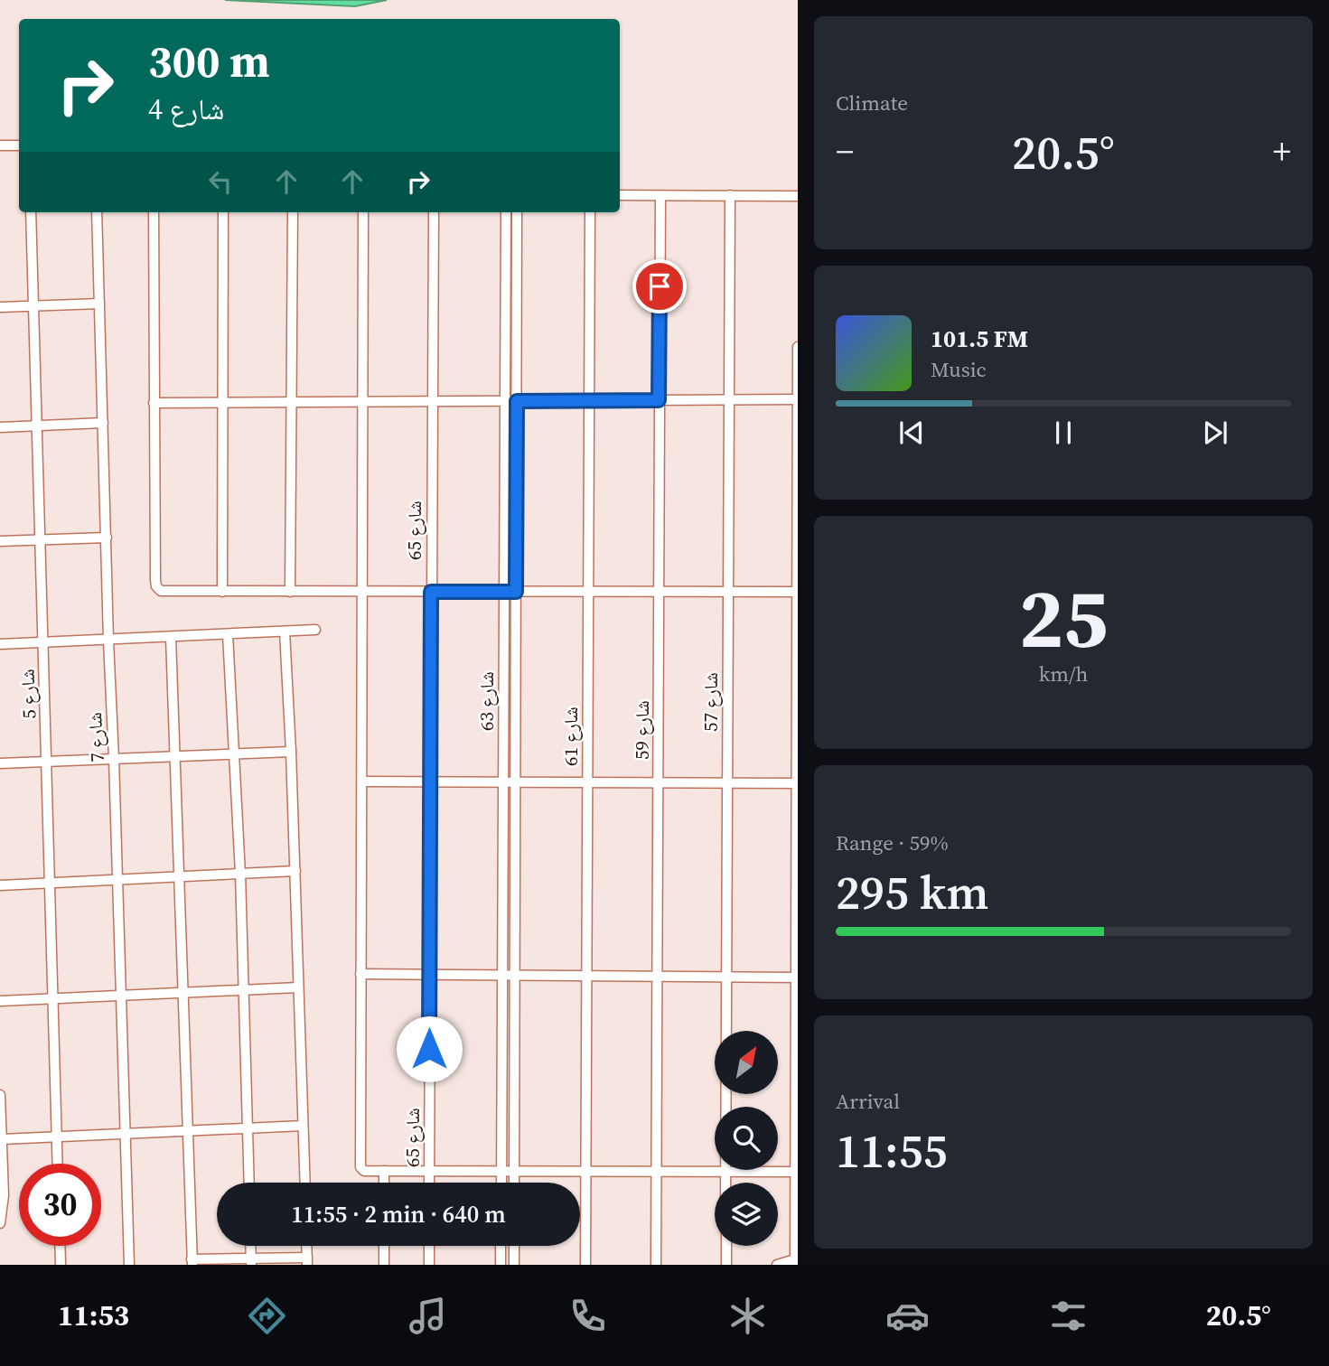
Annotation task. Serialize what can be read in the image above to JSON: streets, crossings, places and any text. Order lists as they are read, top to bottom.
{
  "streets": {
    "street": [
      "شارع 65",
      "شارع 5",
      "شارع 63",
      "شارع 57",
      "شارع 59",
      "شارع 61",
      "شارع 7"
    ]
  },
  "north": "top right",
  "page": {
    "tile": [
      "Climate",
      ["25", "km/h"],
      ["Range · 59%", "295 km"],
      ["Arrival", "11:55"]
    ],
    "turn": ["300 m", "شارع 4"],
    "heat": ["−", "20.5°", "+"],
    "song": ["101.5 FM", "Music"],
    "limit": "30",
    "trip": "11:55 · 2 min · 640 m",
    "tabs": ["11:53", "20.5°"]
  }
}
